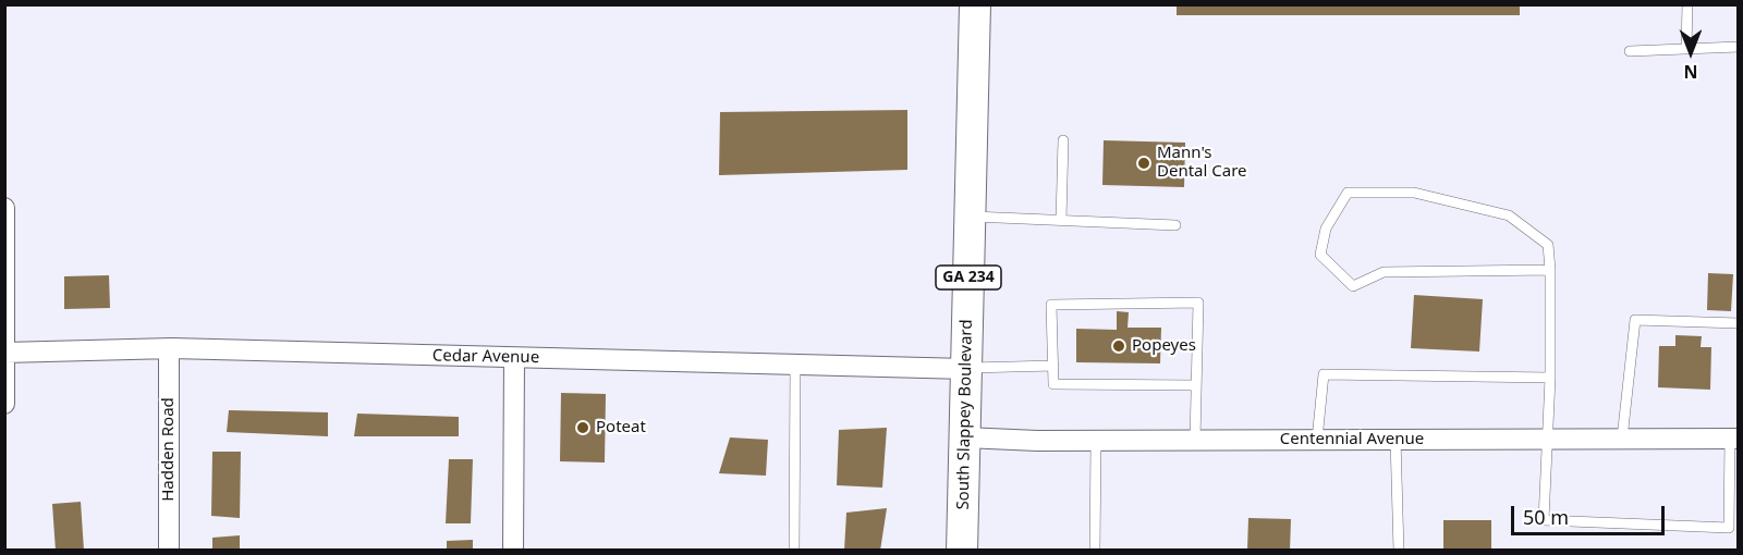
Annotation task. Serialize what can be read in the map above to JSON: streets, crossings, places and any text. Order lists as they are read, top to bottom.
{
  "streets": {
    "main road": ["GA 234", "South Slappey Boulevard"],
    "street": ["Cedar Avenue", "Centennial Avenue", "Hadden Road"]
  },
  "crossings": [
    ["Cedar Avenue", "South Slappey Boulevard"],
    ["Cedar Avenue", "Hadden Road"],
    ["South Slappey Boulevard", "Centennial Avenue"]
  ],
  "places": ["Mann's Dental Care", "Popeyes", "Poteat"],
  "scale_bar": "50 m",
  "north": "bottom"
}
